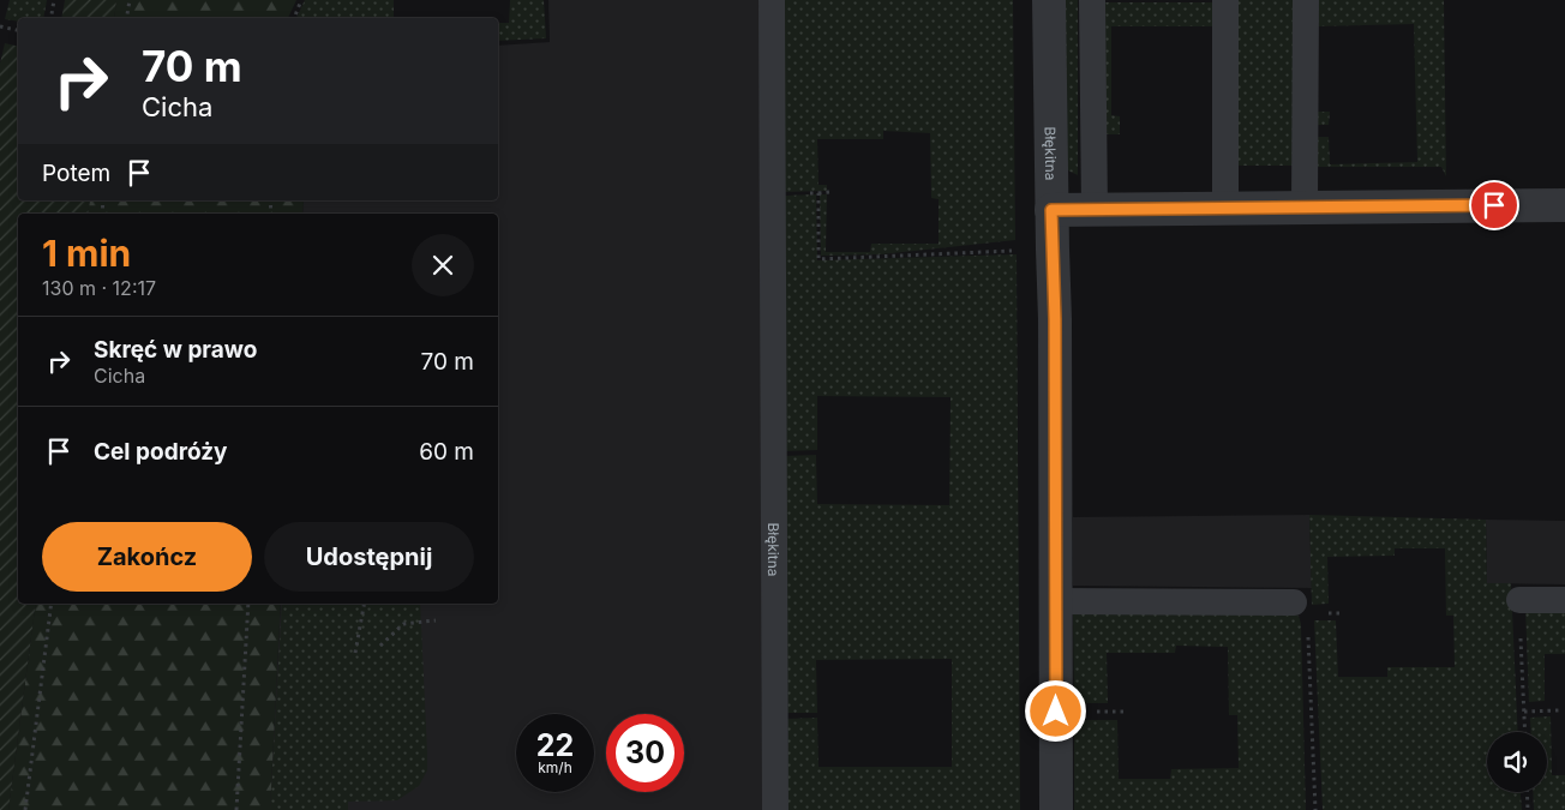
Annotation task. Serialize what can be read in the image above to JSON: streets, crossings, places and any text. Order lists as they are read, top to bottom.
{
  "streets": {
    "street": ["Błękitna"]
  },
  "page": {
    "turn": ["70 m", "Cicha"],
    "then": "Potem",
    "heading": ["1 min", "130 m · 12:17"],
    "list": [
      {
        "name": "Skręć w prawo",
        "note": "Cicha",
        "value": "70 m"
      },
      {
        "name": "Cel podróży",
        "value": "60 m"
      }
    ],
    "buttons": ["Zakończ", "Udostępnij"],
    "speed": "22 km/h",
    "limit": "30"
  }
}
